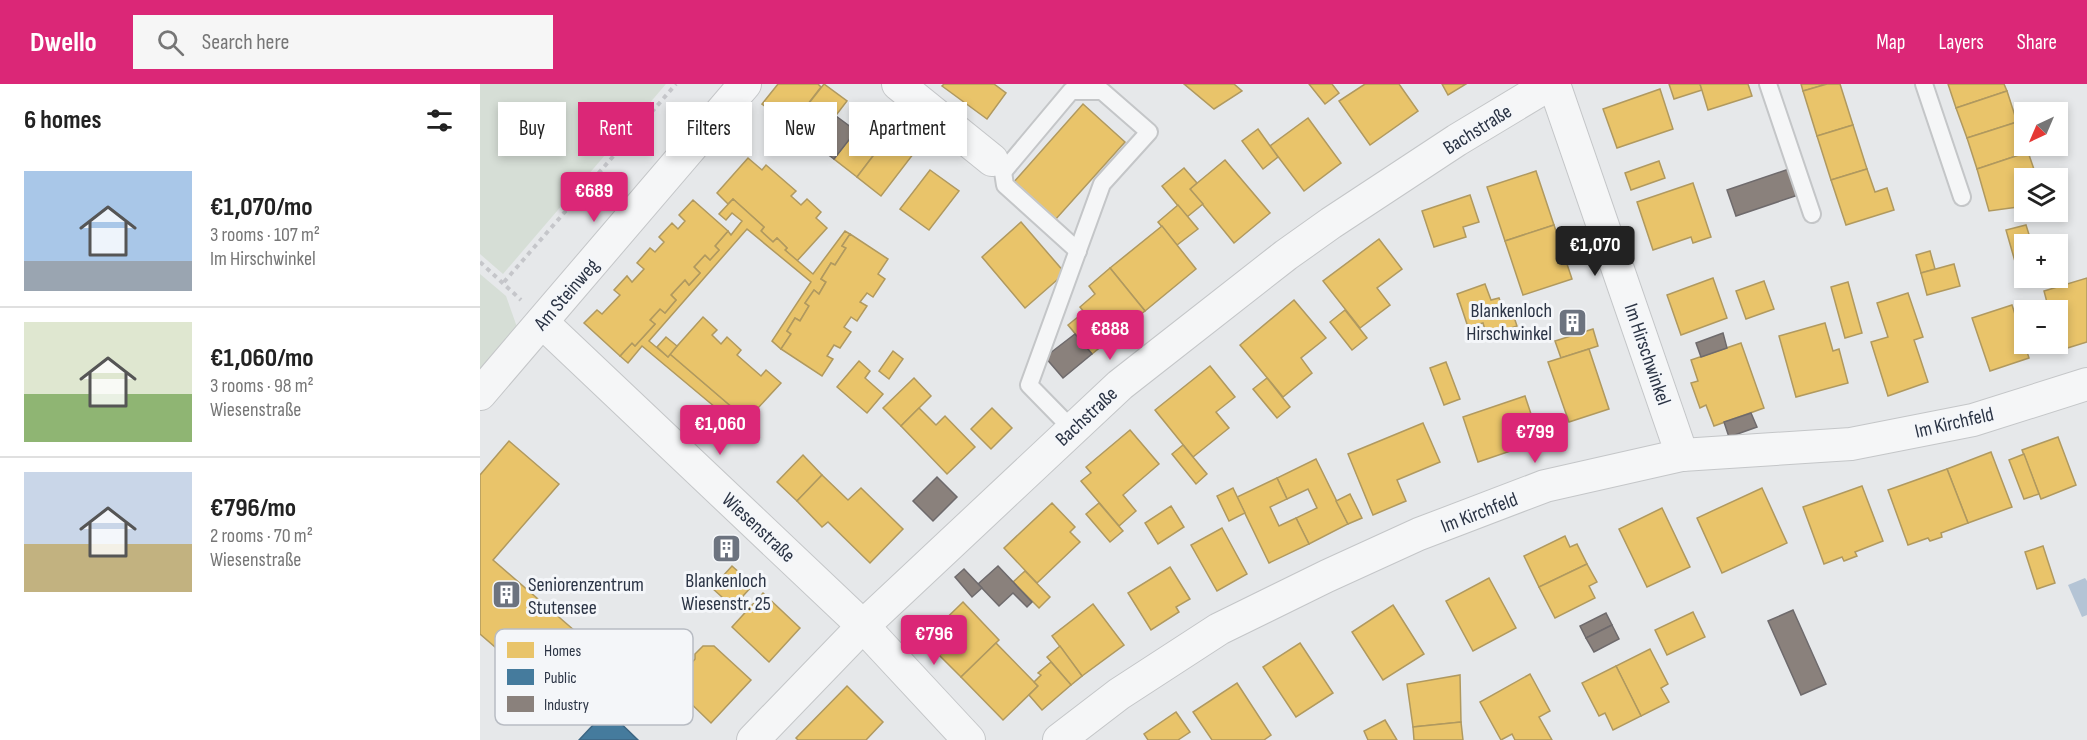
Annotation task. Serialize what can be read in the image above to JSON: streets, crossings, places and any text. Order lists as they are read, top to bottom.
{
  "streets": {
    "street": [
      "Bachstraße",
      "Am Steinweg",
      "Im Hirschwinkel",
      "Im Kirchfeld",
      "Wiesenstraße"
    ]
  },
  "crossings": [
    ["Bachstraße", "Im Hirschwinkel"],
    ["Bachstraße", "Wiesenstraße"],
    ["Am Steinweg", "Wiesenstraße"],
    ["Im Hirschwinkel", "Im Kirchfeld"]
  ],
  "places": {
    "building": ["Blankenloch Hirschwinkel", "Blankenloch Wiesenstr. 25", "Seniorenzentrum Stutensee"]
  },
  "legend": ["Homes", "Public", "Industry"],
  "north": "bottom left",
  "page": {
    "header": "Dwello",
    "search": "Search here",
    "nav": ["Map", "Layers", "Share"],
    "heading": "6 homes",
    "map_buttons": ["+", "−"],
    "chip": [
      "Buy",
      "Rent",
      "Filters",
      "New",
      "Apartment"
    ],
    "list": [
      {
        "name": "€1,070/mo",
        "note": "3 rooms · 107 m² · Im Hirschwinkel"
      },
      {
        "name": "€1,060/mo",
        "note": "3 rooms · 98 m² · Wiesenstraße"
      },
      {
        "name": "€796/mo",
        "note": "2 rooms · 70 m² · Wiesenstraße"
      }
    ],
    "price": [
      "€689",
      "€1,070",
      "€888",
      "€1,060",
      "€799",
      "€796"
    ]
  }
}
